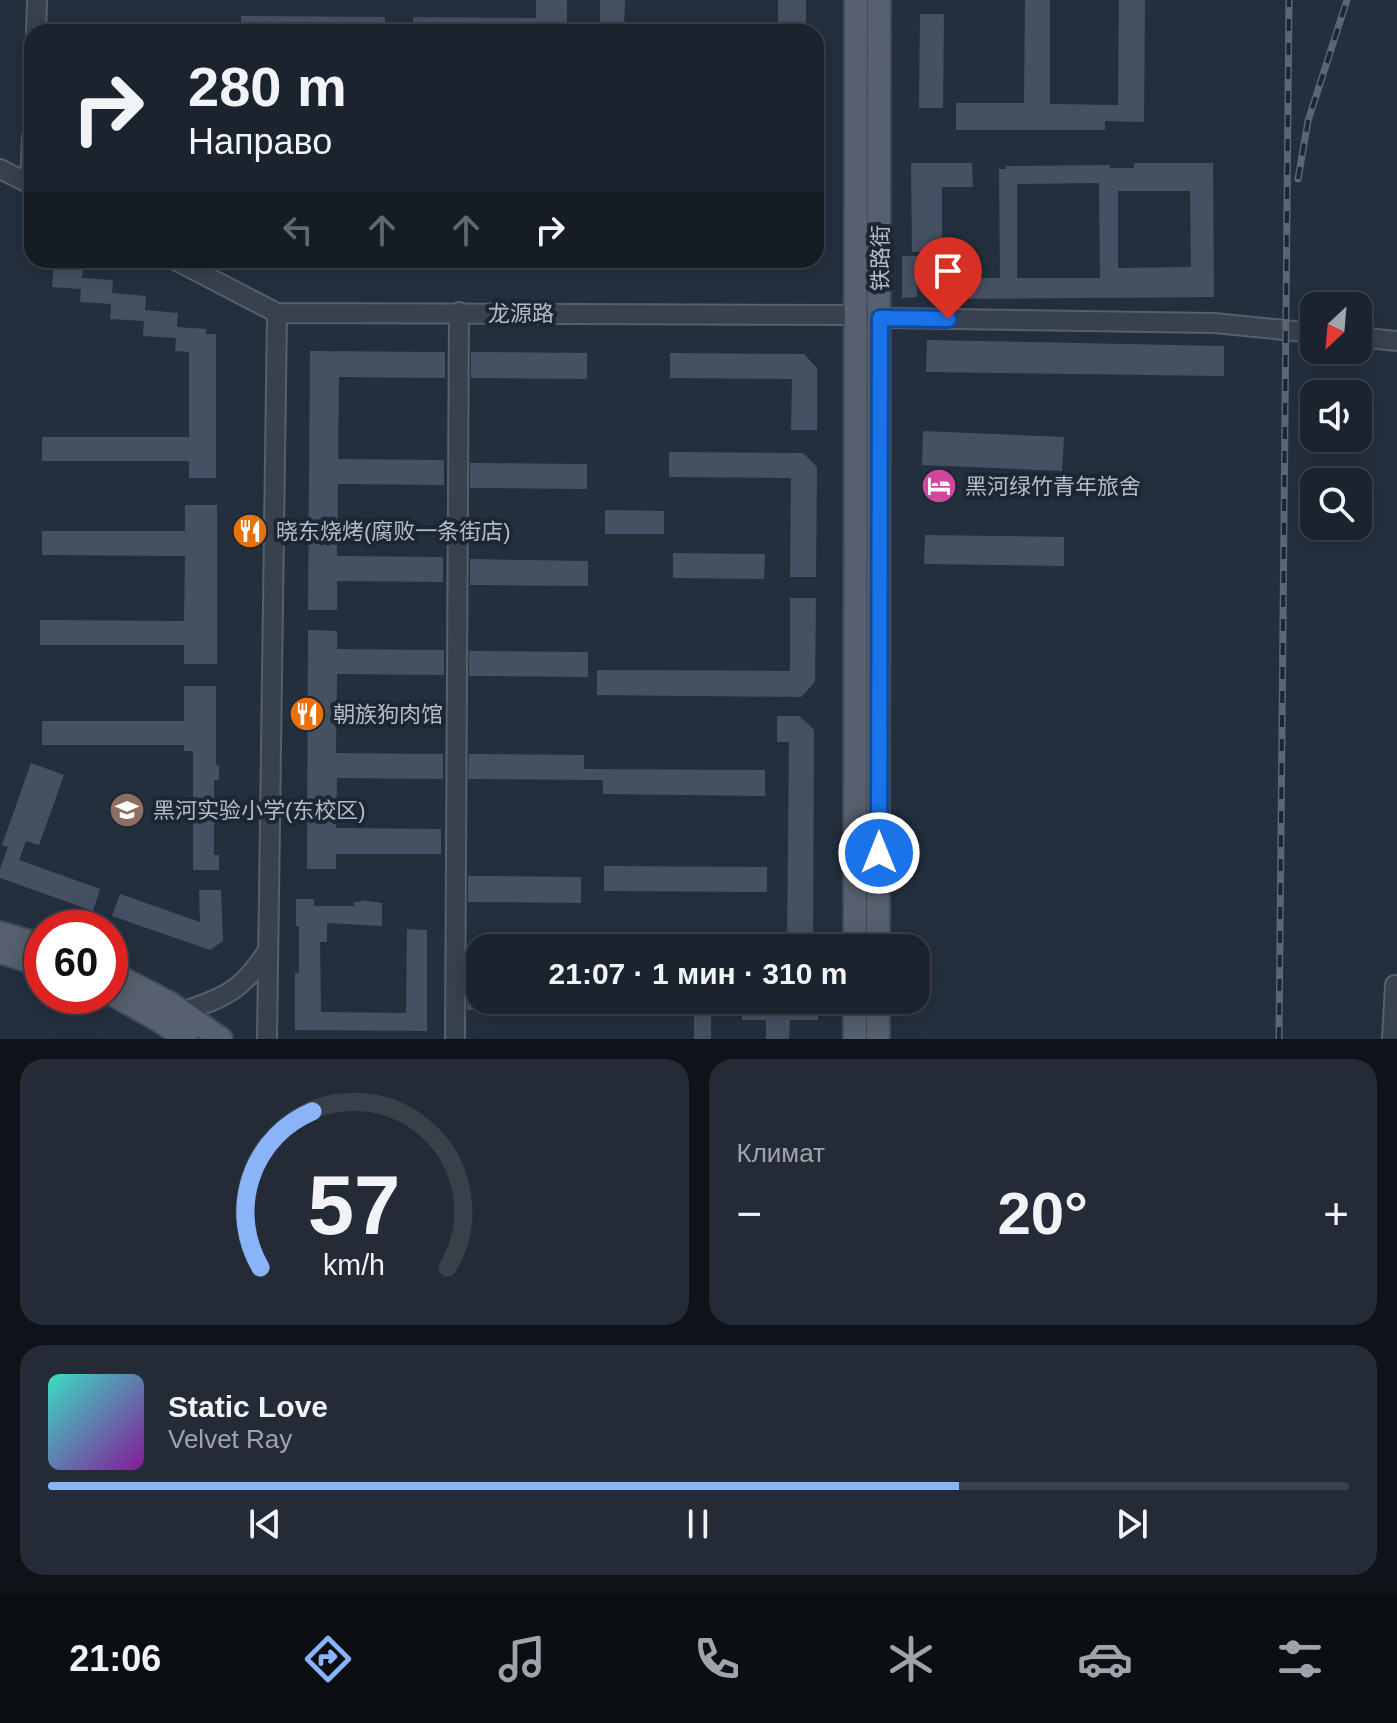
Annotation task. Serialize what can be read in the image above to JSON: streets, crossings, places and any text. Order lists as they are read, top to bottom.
{
  "streets": {
    "main road": ["铁路街"],
    "street": ["龙源路"]
  },
  "crossings": [
    ["铁路街", "龙源路"]
  ],
  "places": {
    "hotel": ["黑河绿竹青年旅舍"],
    "restaurant": ["晓东烧烤(腐败一条街店)", "朝族狗肉馆"],
    "school or university": ["黑河实验小学(东校区)"]
  },
  "north": "bottom left",
  "page": {
    "turn": ["280 m", "Направо"],
    "limit": "60",
    "trip": "21:07 · 1 мин · 310 m",
    "tile": "Климат",
    "heat": ["−", "20°", "+"],
    "song": ["Static Love", "Velvet Ray"],
    "tabs": "21:06",
    "gauge": ["57", "km/h"]
  }
}
